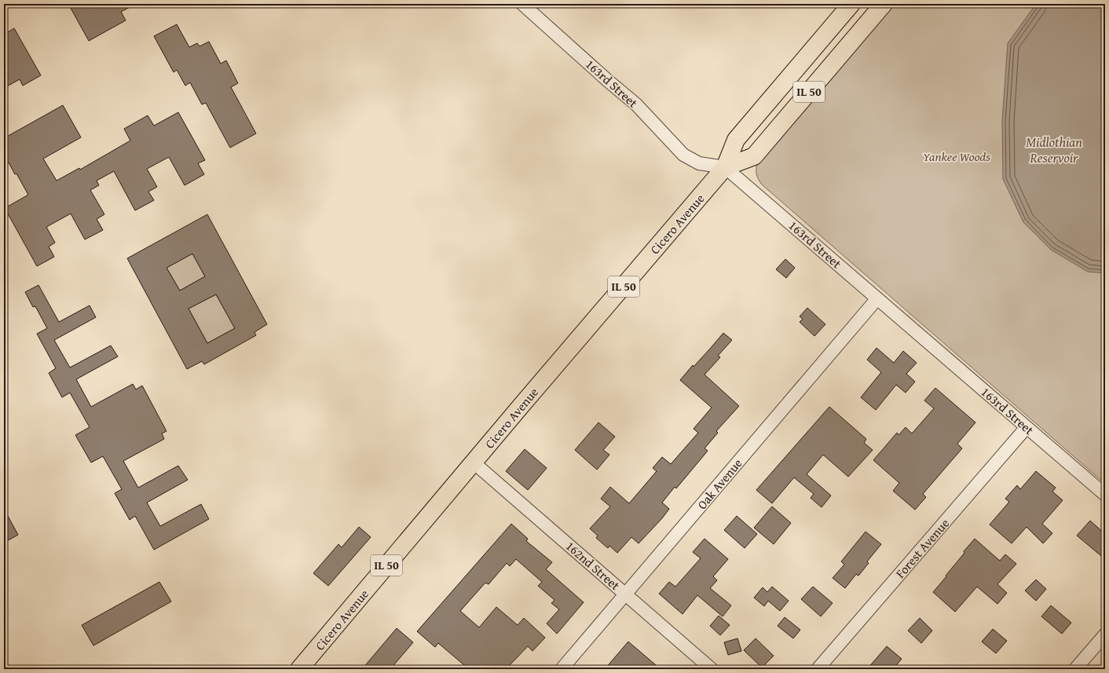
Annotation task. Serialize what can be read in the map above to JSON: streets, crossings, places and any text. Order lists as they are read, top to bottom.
{
  "streets": {
    "main road": ["IL 50", "Cicero Avenue"],
    "street": [
      "163rd Street",
      "Oak Avenue",
      "Forest Avenue",
      "162nd Street"
    ]
  },
  "crossings": [
    ["163rd Street", "Cicero Avenue"],
    ["163rd Street", "Oak Avenue"],
    ["163rd Street", "Forest Avenue"],
    ["Cicero Avenue", "162nd Street"],
    ["Oak Avenue", "162nd Street"]
  ],
  "water": ["Midlothian Reservoir"],
  "parks": ["Yankee Woods"]
}
